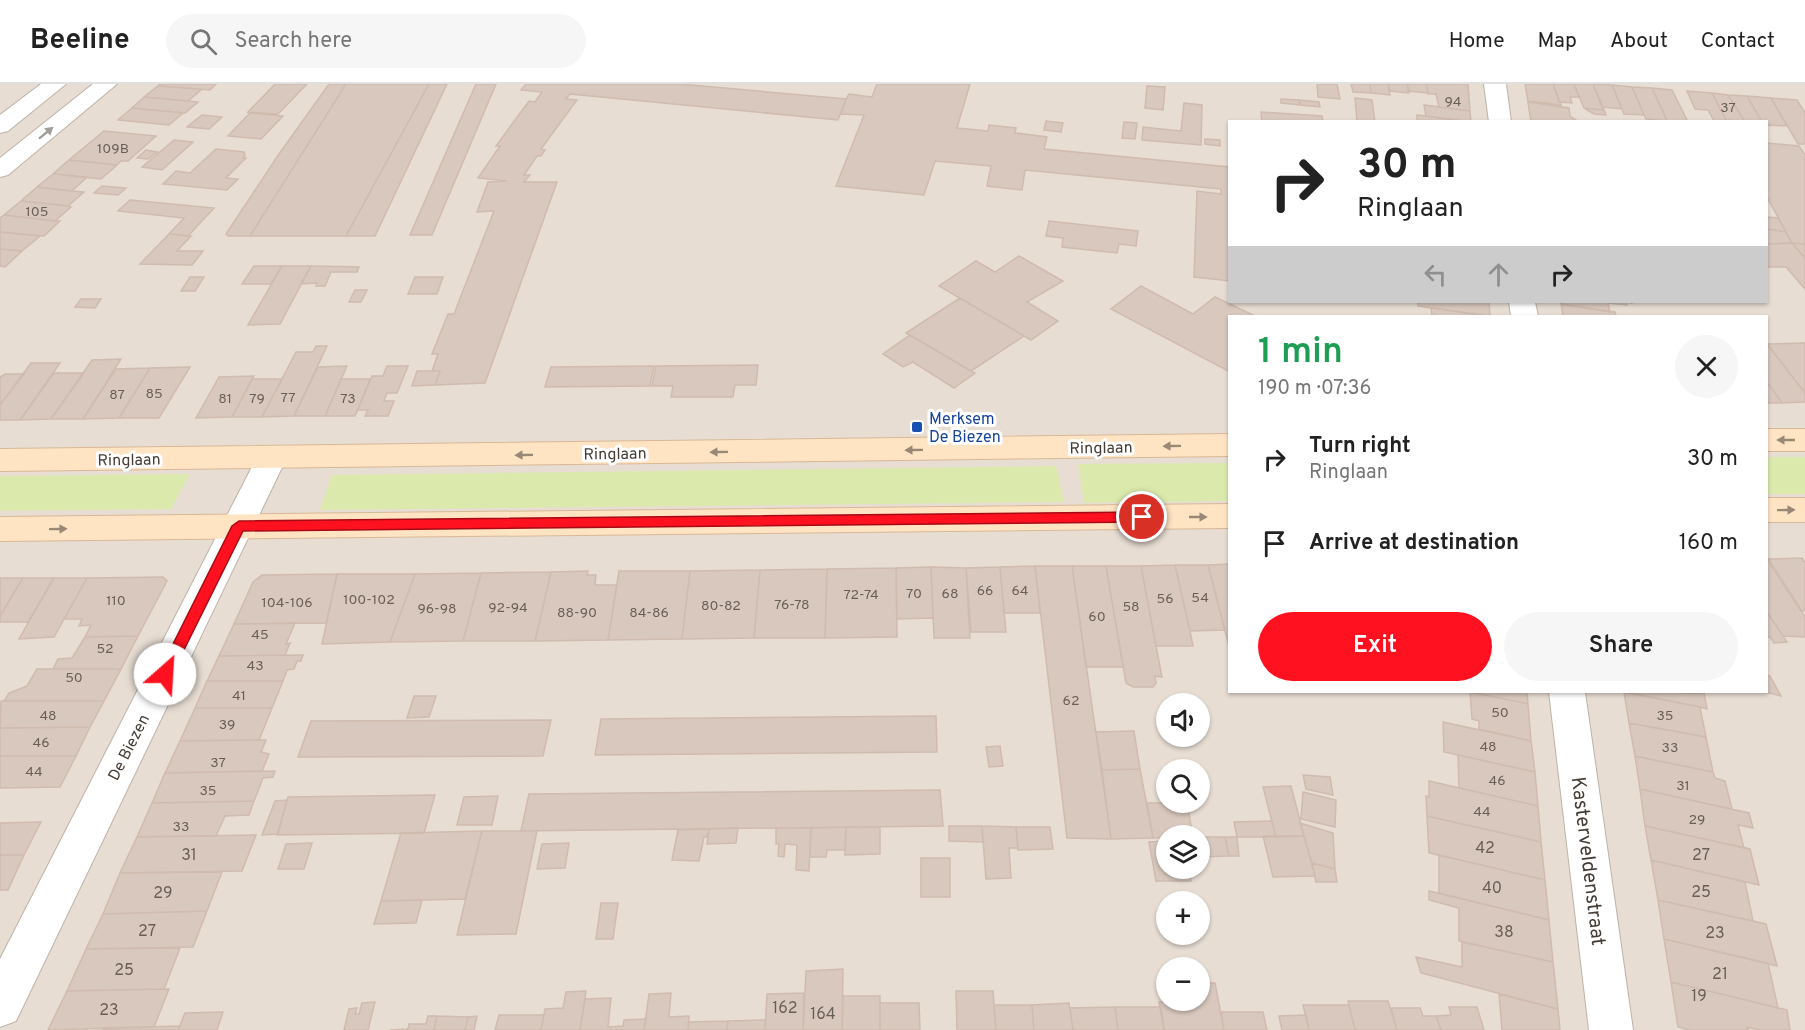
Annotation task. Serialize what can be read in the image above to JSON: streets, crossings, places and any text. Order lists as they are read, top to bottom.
{
  "streets": {
    "street": ["Ringlaan", "De Biezen", "Kasterveldenstraat"]
  },
  "crossings": [
    ["Ringlaan", "De Biezen"]
  ],
  "places": {
    "transit": ["Merksem De Biezen"]
  },
  "house_numbers": [
    "94",
    "37",
    "109B",
    "105",
    "85",
    "87",
    "77",
    "81",
    "79",
    "73",
    "66",
    "64",
    "70",
    "68",
    "72-74",
    "54",
    "56",
    "100-102",
    "110",
    "104-106",
    "76-78",
    "80-82",
    "58",
    "92-94",
    "96-98",
    "88-90",
    "84-86",
    "60",
    "45",
    "52",
    "43",
    "50",
    "41",
    "62",
    "50",
    "48",
    "35",
    "39",
    "46",
    "48",
    "33",
    "37",
    "44",
    "46",
    "31",
    "35",
    "44",
    "29",
    "33",
    "42",
    "31",
    "27",
    "40",
    "25",
    "29",
    "27",
    "38",
    "23",
    "25",
    "21",
    "19",
    "162",
    "23",
    "164"
  ],
  "page": {
    "header": "Beeline",
    "search": "Search here",
    "nav": [
      "Home",
      "Map",
      "About",
      "Contact"
    ],
    "turn": ["30 m", "Ringlaan"],
    "heading": ["1 min", "190 m · 07:36"],
    "list": [
      {
        "name": "Turn right",
        "note": "Ringlaan",
        "value": "30 m"
      },
      {
        "name": "Arrive at destination",
        "value": "160 m"
      }
    ],
    "buttons": ["Exit", "Share"],
    "map_buttons": ["+", "−"]
  }
}
